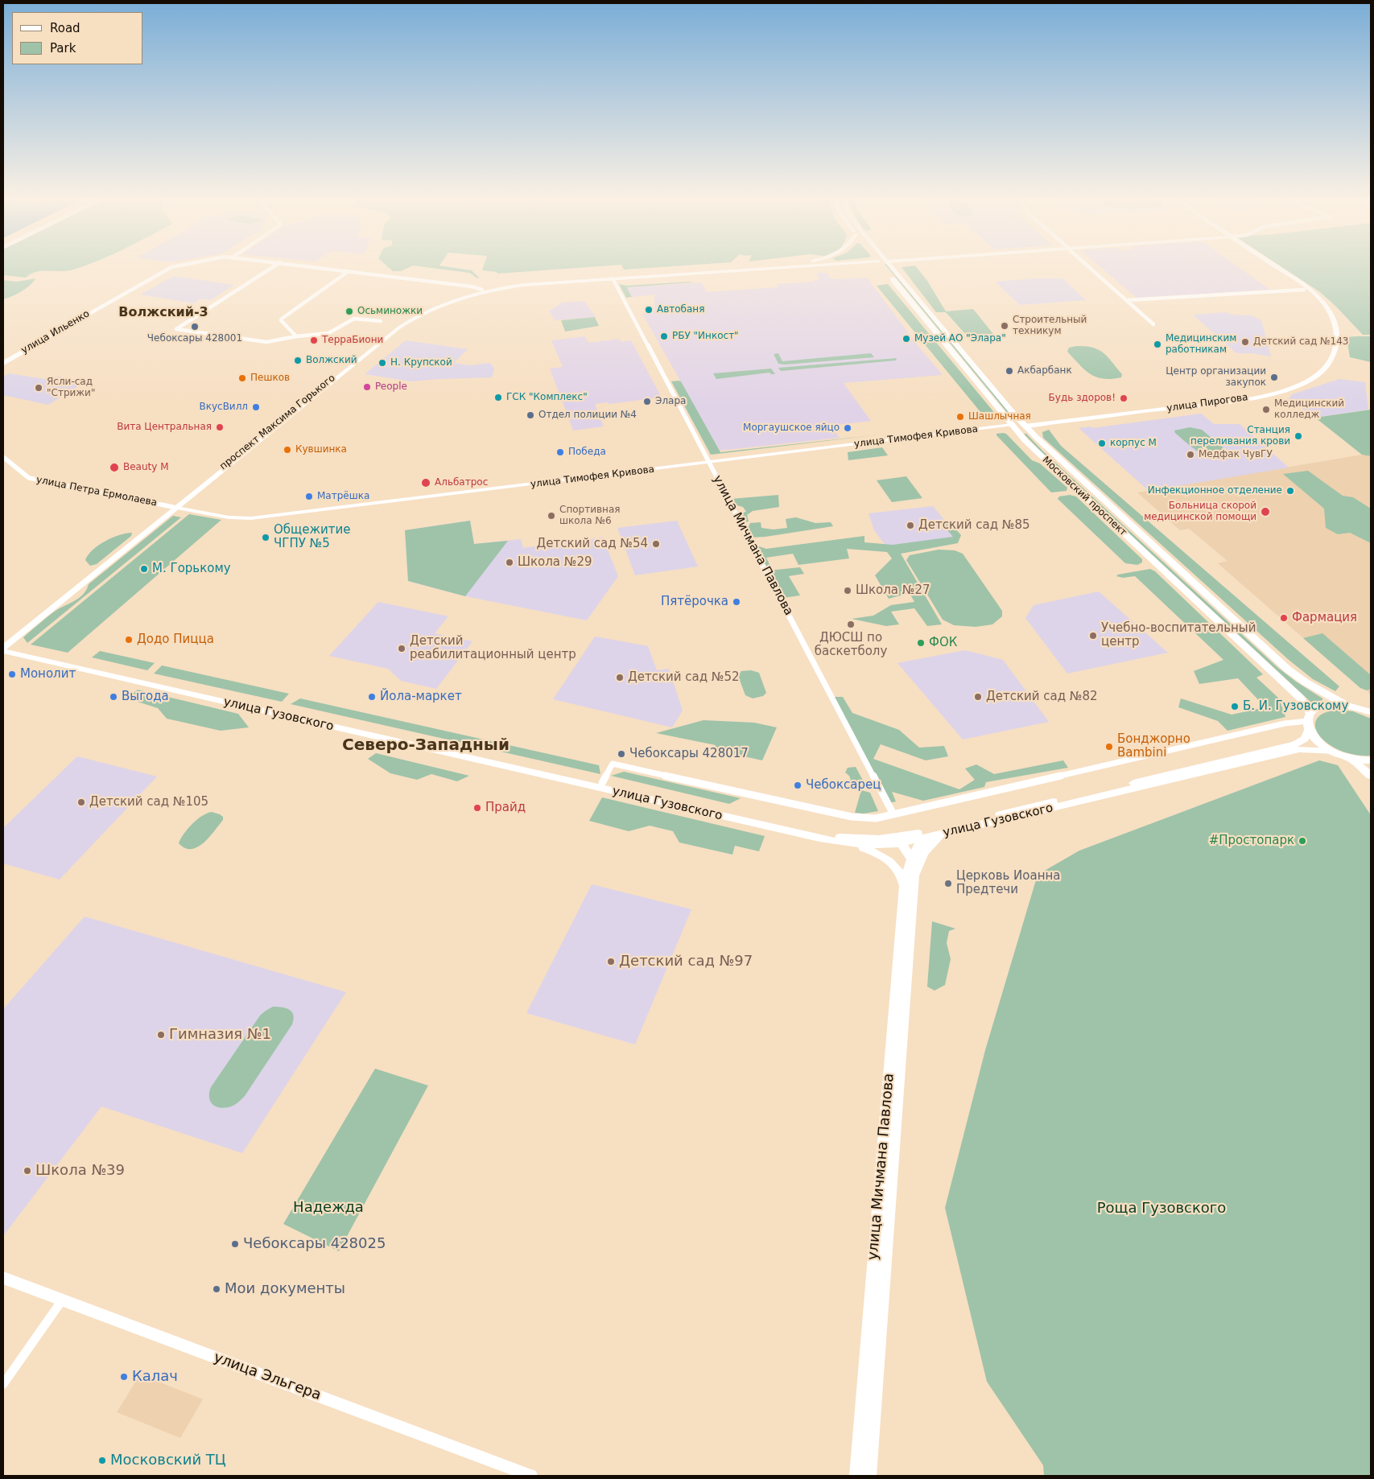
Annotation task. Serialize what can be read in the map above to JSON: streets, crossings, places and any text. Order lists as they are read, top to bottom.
{
  "streets": {
    "main road": [
      "улица Пирогова",
      "проспект Максима Горького",
      "Московский проспект",
      "улица Мичмана Павлова",
      "улица Гузовского"
    ],
    "street": [
      "улица Ильенко",
      "улица Тимофея Кривова",
      "улица Петра Ермолаева",
      "улица Эльгера"
    ]
  },
  "crossings": [
    ["улица Ильенко", "проспект Максима Горького"],
    ["улица Пирогова", "Московский проспект"],
    ["проспект Максима Горького", "улица Тимофея Кривова"],
    ["проспект Максима Горького", "улица Петра Ермолаева"],
    ["проспект Максима Горького", "улица Мичмана Павлова"],
    ["проспект Максима Горького", "улица Гузовского"],
    ["улица Тимофея Кривова", "улица Петра Ермолаева"],
    ["улица Тимофея Кривова", "Московский проспект"],
    ["улица Тимофея Кривова", "улица Мичмана Павлова"],
    ["Московский проспект", "улица Гузовского"],
    ["улица Мичмана Павлова", "улица Гузовского"]
  ],
  "districts": ["Волжский-3", "Северо-Западный"],
  "parks": ["Надежда", "Роща Гузовского"],
  "places": [
    "Автобаня",
    "Осьминожки",
    "Строительный техникум",
    "Чебоксары 428001",
    "РБУ \"Инкост\"",
    "Музей АО \"Элара\"",
    "ТерраБиони",
    "Детский сад №143",
    "Медицинским работникам",
    "Волжский",
    "Н. Крупской",
    "Акбарбанк",
    "Центр организации закупок",
    "Пешков",
    "People",
    "Ясли-сад \"Стрижи\"",
    "ГСК \"Комплекс\"",
    "Будь здоров!",
    "Элара",
    "ВкусВилл",
    "Медицинский колледж",
    "Отдел полиции №4",
    "Шашлычная",
    "Вита Центральная",
    "Моргаушское яйцо",
    "Станция переливания крови",
    "корпус М",
    "Кувшинка",
    "Победа",
    "Медфак ЧувГУ",
    "Beauty M",
    "Альбатрос",
    "Инфекционное отделение",
    "Матрёшка",
    "Больница скорой медицинской помощи",
    "Спортивная школа №6",
    "Детский сад №85",
    "Общежитие ЧГПУ №5",
    "Детский сад №54",
    "Школа №29",
    "М. Горькому",
    "Школа №27",
    "Пятёрочка",
    "Фармация",
    "ДЮСШ по баскетболу",
    "Учебно-воспитательный центр",
    "Додо Пицца",
    "ФОК",
    "Детский реабилитационный центр",
    "Монолит",
    "Детский сад №52",
    "Выгода",
    "Йола-маркет",
    "Детский сад №82",
    "Б. И. Гузовскому",
    "Бонджорно Bambini",
    "Чебоксары 428017",
    "Чебоксарец",
    "Детский сад №105",
    "Прайд",
    "#Простопарк",
    "Церковь Иоанна Предтечи",
    "Детский сад №97",
    "Гимназия №1",
    "Школа №39",
    "Чебоксары 428025",
    "Мои документы",
    "Калач",
    "Московский ТЦ"
  ],
  "legend": ["Road", "Park"]
}
